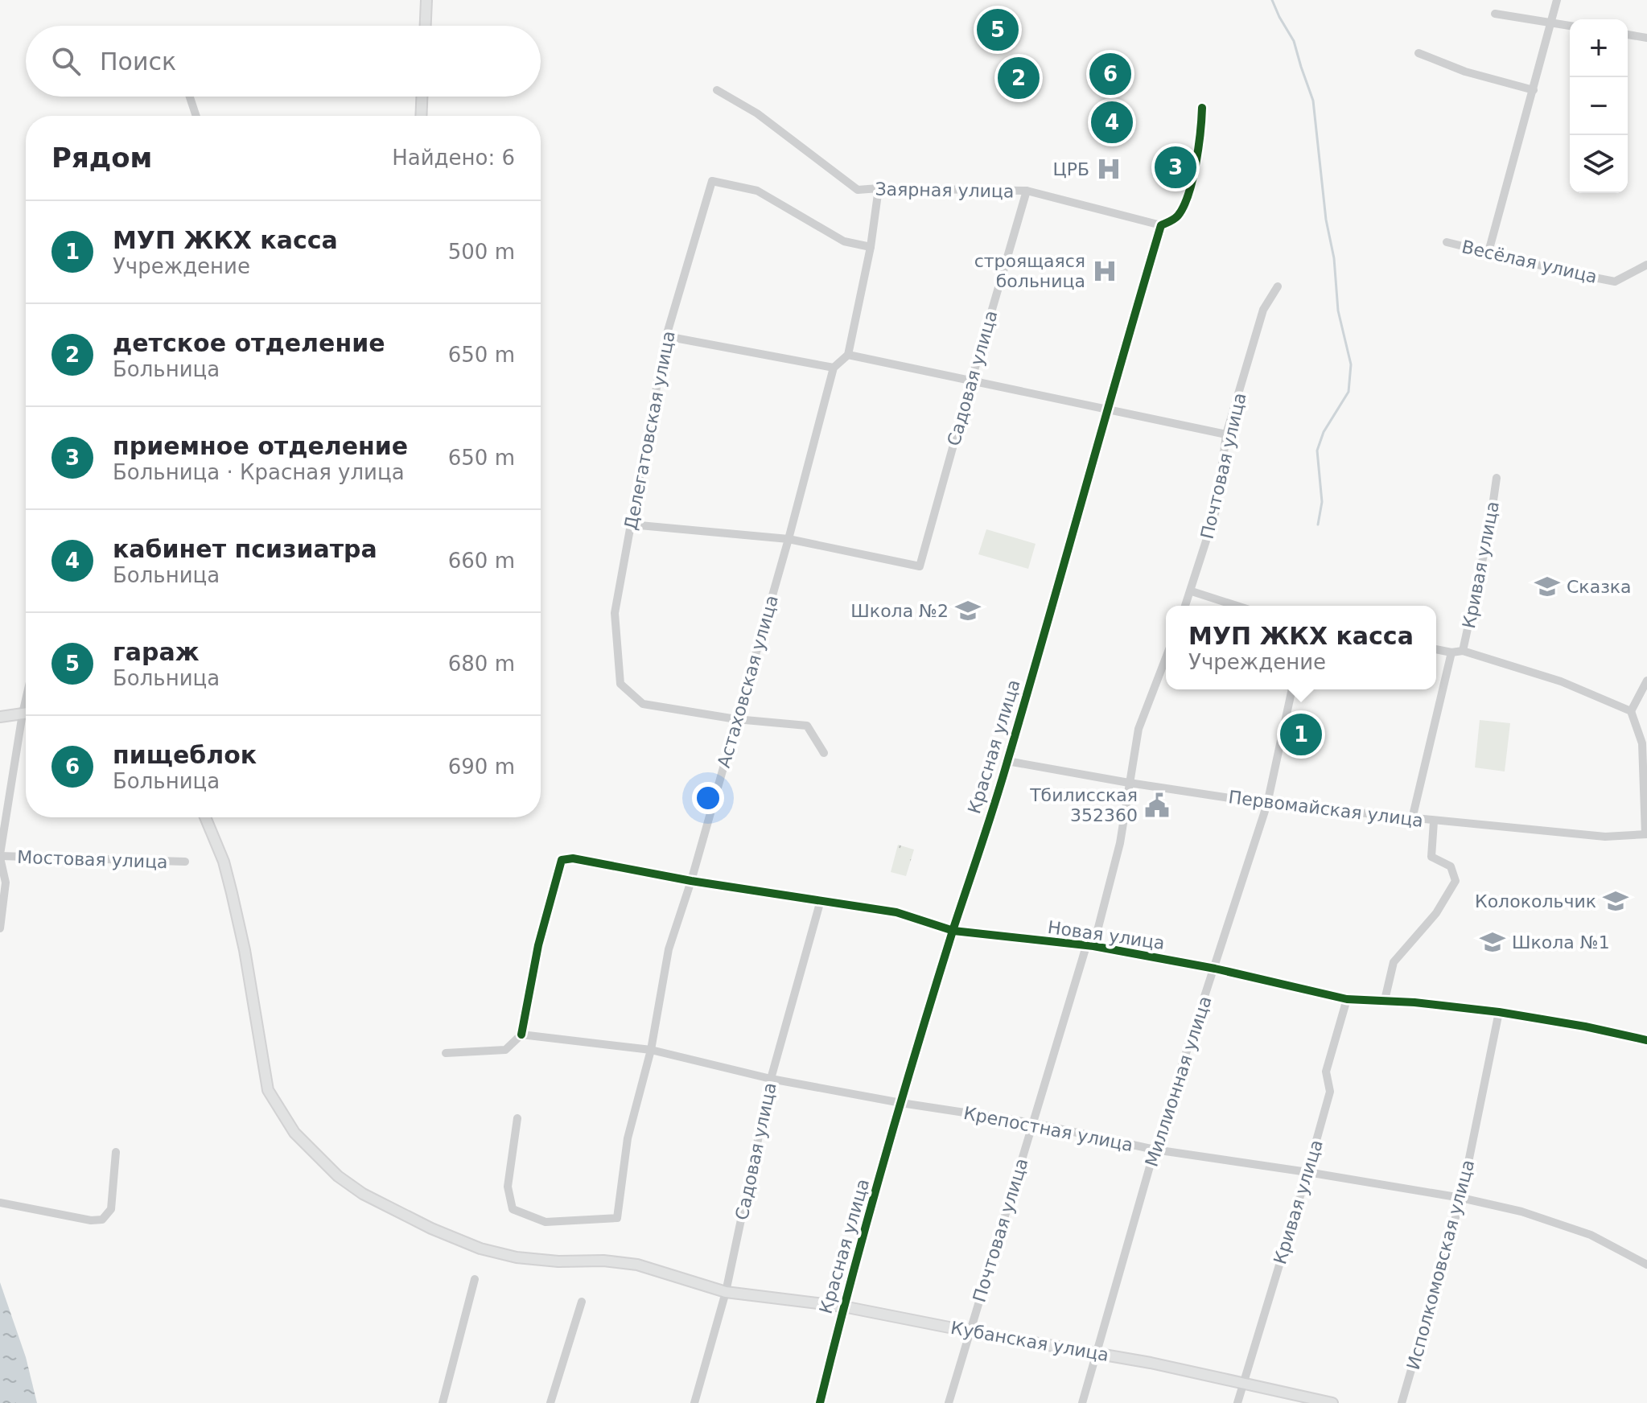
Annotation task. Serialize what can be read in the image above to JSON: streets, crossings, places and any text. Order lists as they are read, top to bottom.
{
  "streets": {
    "main road": ["Кубанская улица"],
    "street": [
      "Заярная улица",
      "Весёлая улица",
      "Садовая улица",
      "Делегатовская улица",
      "Почтовая улица",
      "Кривая улица",
      "Астаховская улица",
      "Красная улица",
      "Первомайская улица",
      "Мостовая улица",
      "Новая улица",
      "Миллионная улица",
      "Крепостная улица",
      "Исполкомовская улица"
    ]
  },
  "crossings": [
    ["Заярная улица", "Садовая улица"],
    ["Заярная улица", "Красная улица"],
    ["Садовая улица", "Астаховская улица"],
    ["Садовая улица", "Новая улица"],
    ["Садовая улица", "Крепостная улица"],
    ["Садовая улица", "Кубанская улица"],
    ["Делегатовская улица", "Астаховская улица"],
    ["Почтовая улица", "Первомайская улица"],
    ["Почтовая улица", "Новая улица"],
    ["Почтовая улица", "Крепостная улица"],
    ["Почтовая улица", "Кубанская улица"],
    ["Кривая улица", "Новая улица"],
    ["Кривая улица", "Крепостная улица"],
    ["Кривая улица", "Кубанская улица"],
    ["Астаховская улица", "Новая улица"],
    ["Астаховская улица", "Крепостная улица"],
    ["Красная улица", "Первомайская улица"],
    ["Красная улица", "Новая улица"],
    ["Красная улица", "Крепостная улица"],
    ["Красная улица", "Кубанская улица"],
    ["Первомайская улица", "Миллионная улица"],
    ["Новая улица", "Миллионная улица"],
    ["Новая улица", "Крепостная улица"],
    ["Новая улица", "Исполкомовская улица"],
    ["Миллионная улица", "Крепостная улица"],
    ["Миллионная улица", "Кубанская улица"],
    ["Крепостная улица", "Исполкомовская улица"]
  ],
  "places": {
    "hospital": ["ЦРБ", "строящаяся больница"],
    "school or university": [
      "Сказка",
      "Школа №2",
      "Колокольчик",
      "Школа №1"
    ],
    "public building": ["Тбилисская 352360"]
  },
  "page": {
    "pins": [
      "5",
      "6",
      "2",
      "4",
      "3",
      "1"
    ],
    "map_buttons": ["+", "−"],
    "search": "Поиск",
    "heading": ["Рядом", "Найдено: 6"],
    "list": [
      {
        "mark": "1",
        "name": "МУП ЖКХ касса",
        "note": "Учреждение",
        "value": "500 m"
      },
      {
        "mark": "2",
        "name": "детское отделение",
        "note": "Больница",
        "value": "650 m"
      },
      {
        "mark": "3",
        "name": "приемное отделение",
        "note": "Больница · Красная улица",
        "value": "650 m"
      },
      {
        "mark": "4",
        "name": "кабинет псизиатра",
        "note": "Больница",
        "value": "660 m"
      },
      {
        "mark": "5",
        "name": "гараж",
        "note": "Больница",
        "value": "680 m"
      },
      {
        "mark": "6",
        "name": "пищеблок",
        "note": "Больница",
        "value": "690 m"
      }
    ],
    "popup": ["МУП ЖКХ касса", "Учреждение"]
  }
}
